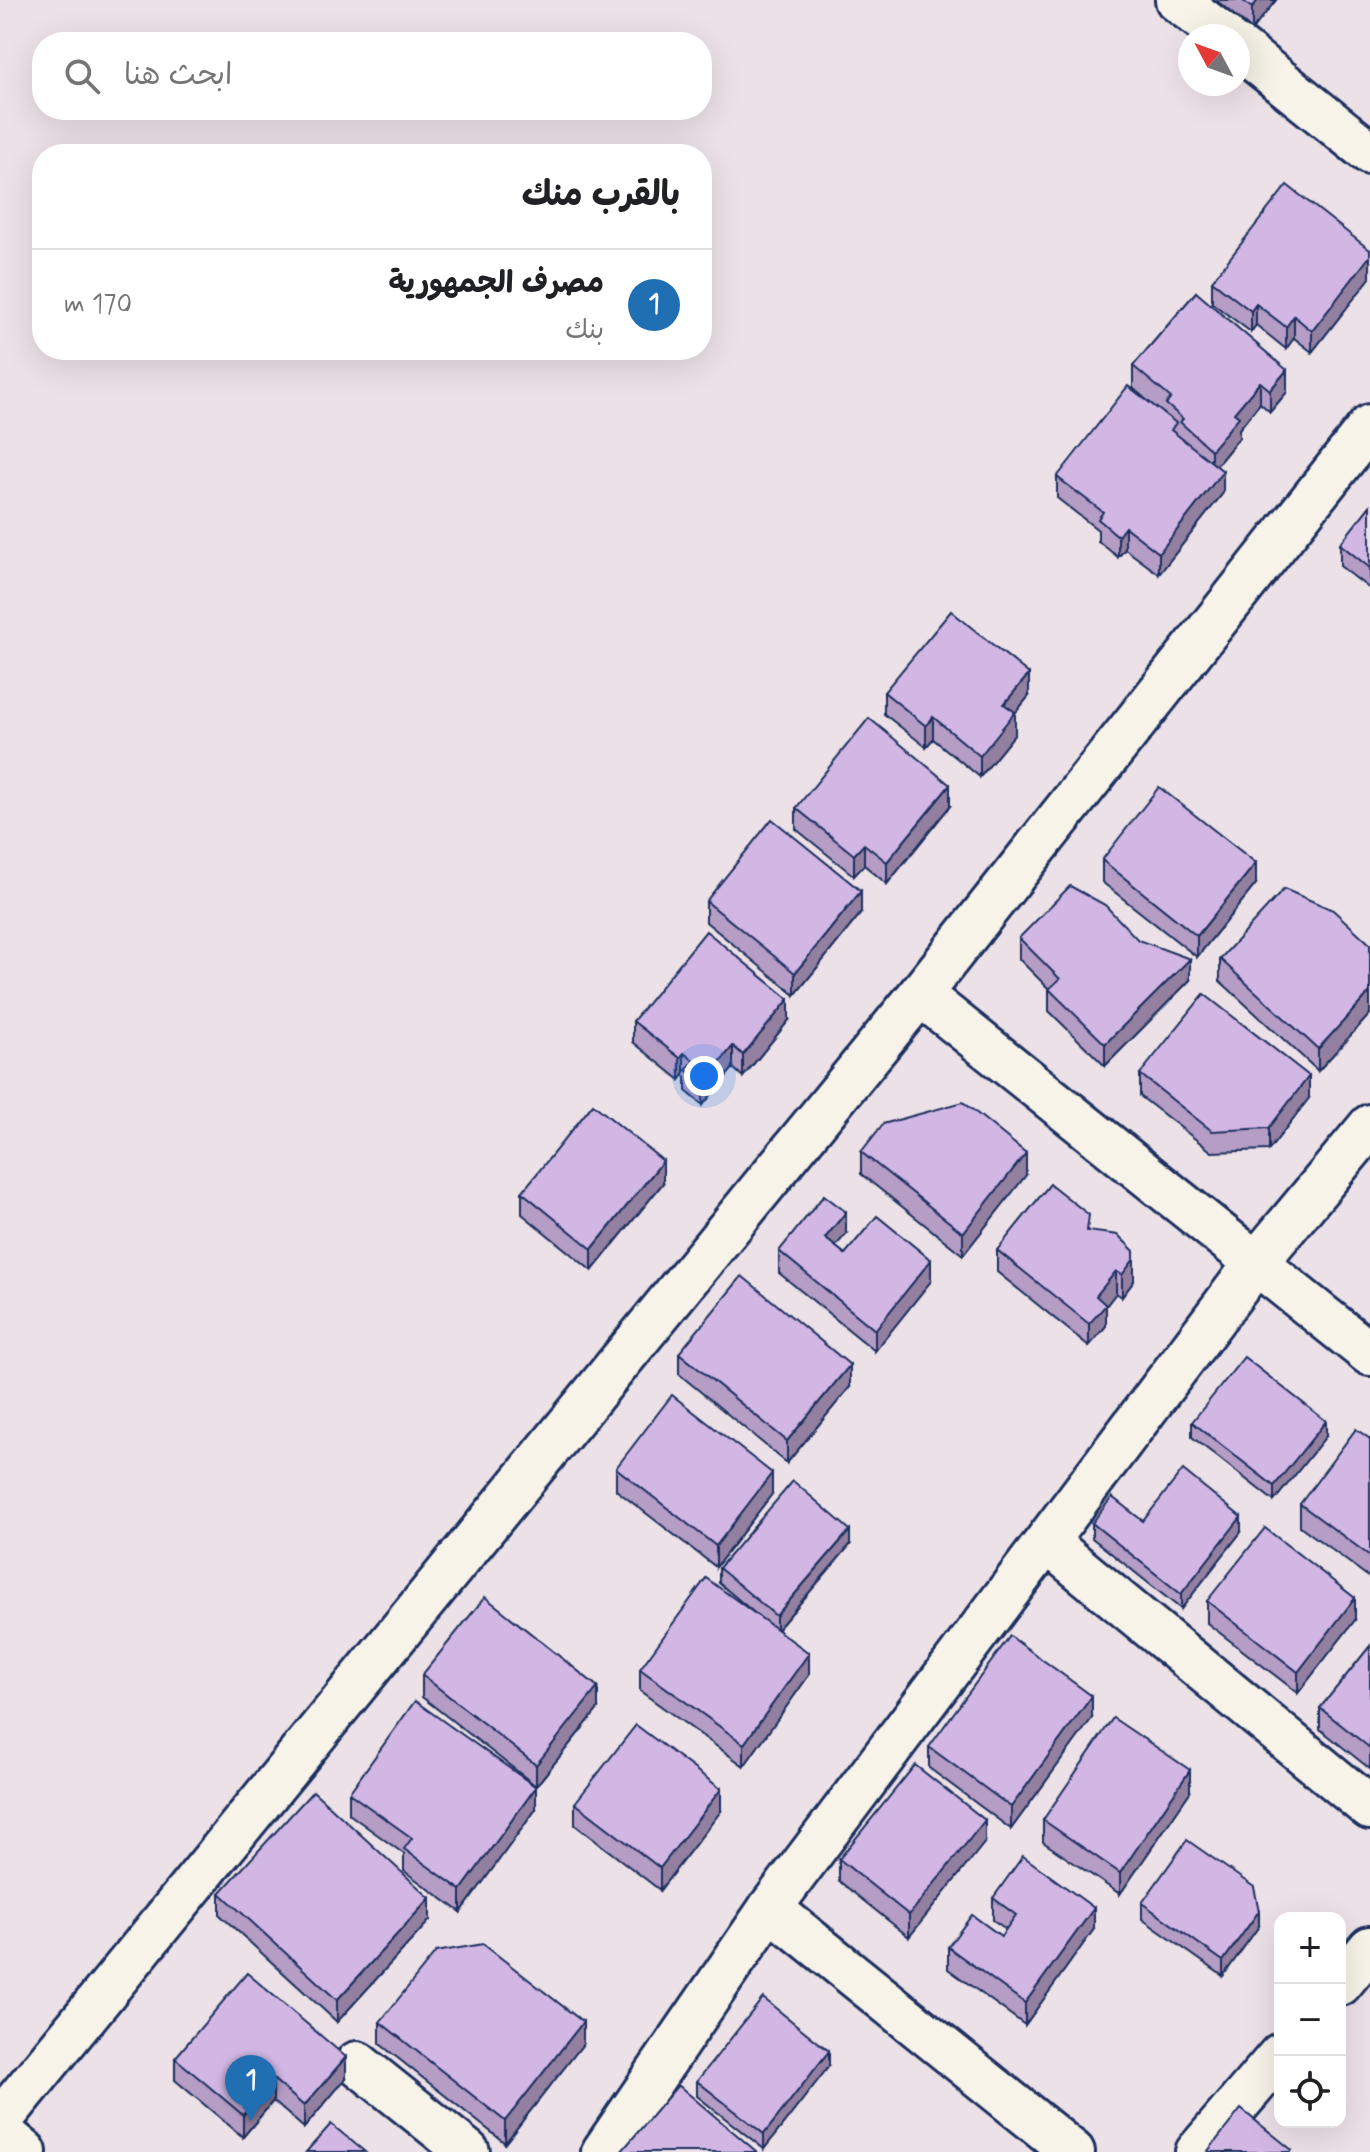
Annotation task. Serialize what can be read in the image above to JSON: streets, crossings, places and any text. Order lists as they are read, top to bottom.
{
  "north": "top left",
  "page": {
    "search": "ابحث هنا",
    "heading": "بالقرب منك",
    "list": [
      {
        "mark": "1",
        "name": "مصرف الجمهورية",
        "note": "بنك",
        "value": "170 m"
      }
    ],
    "map_buttons": ["+", "−"],
    "pins": "1"
  }
}
